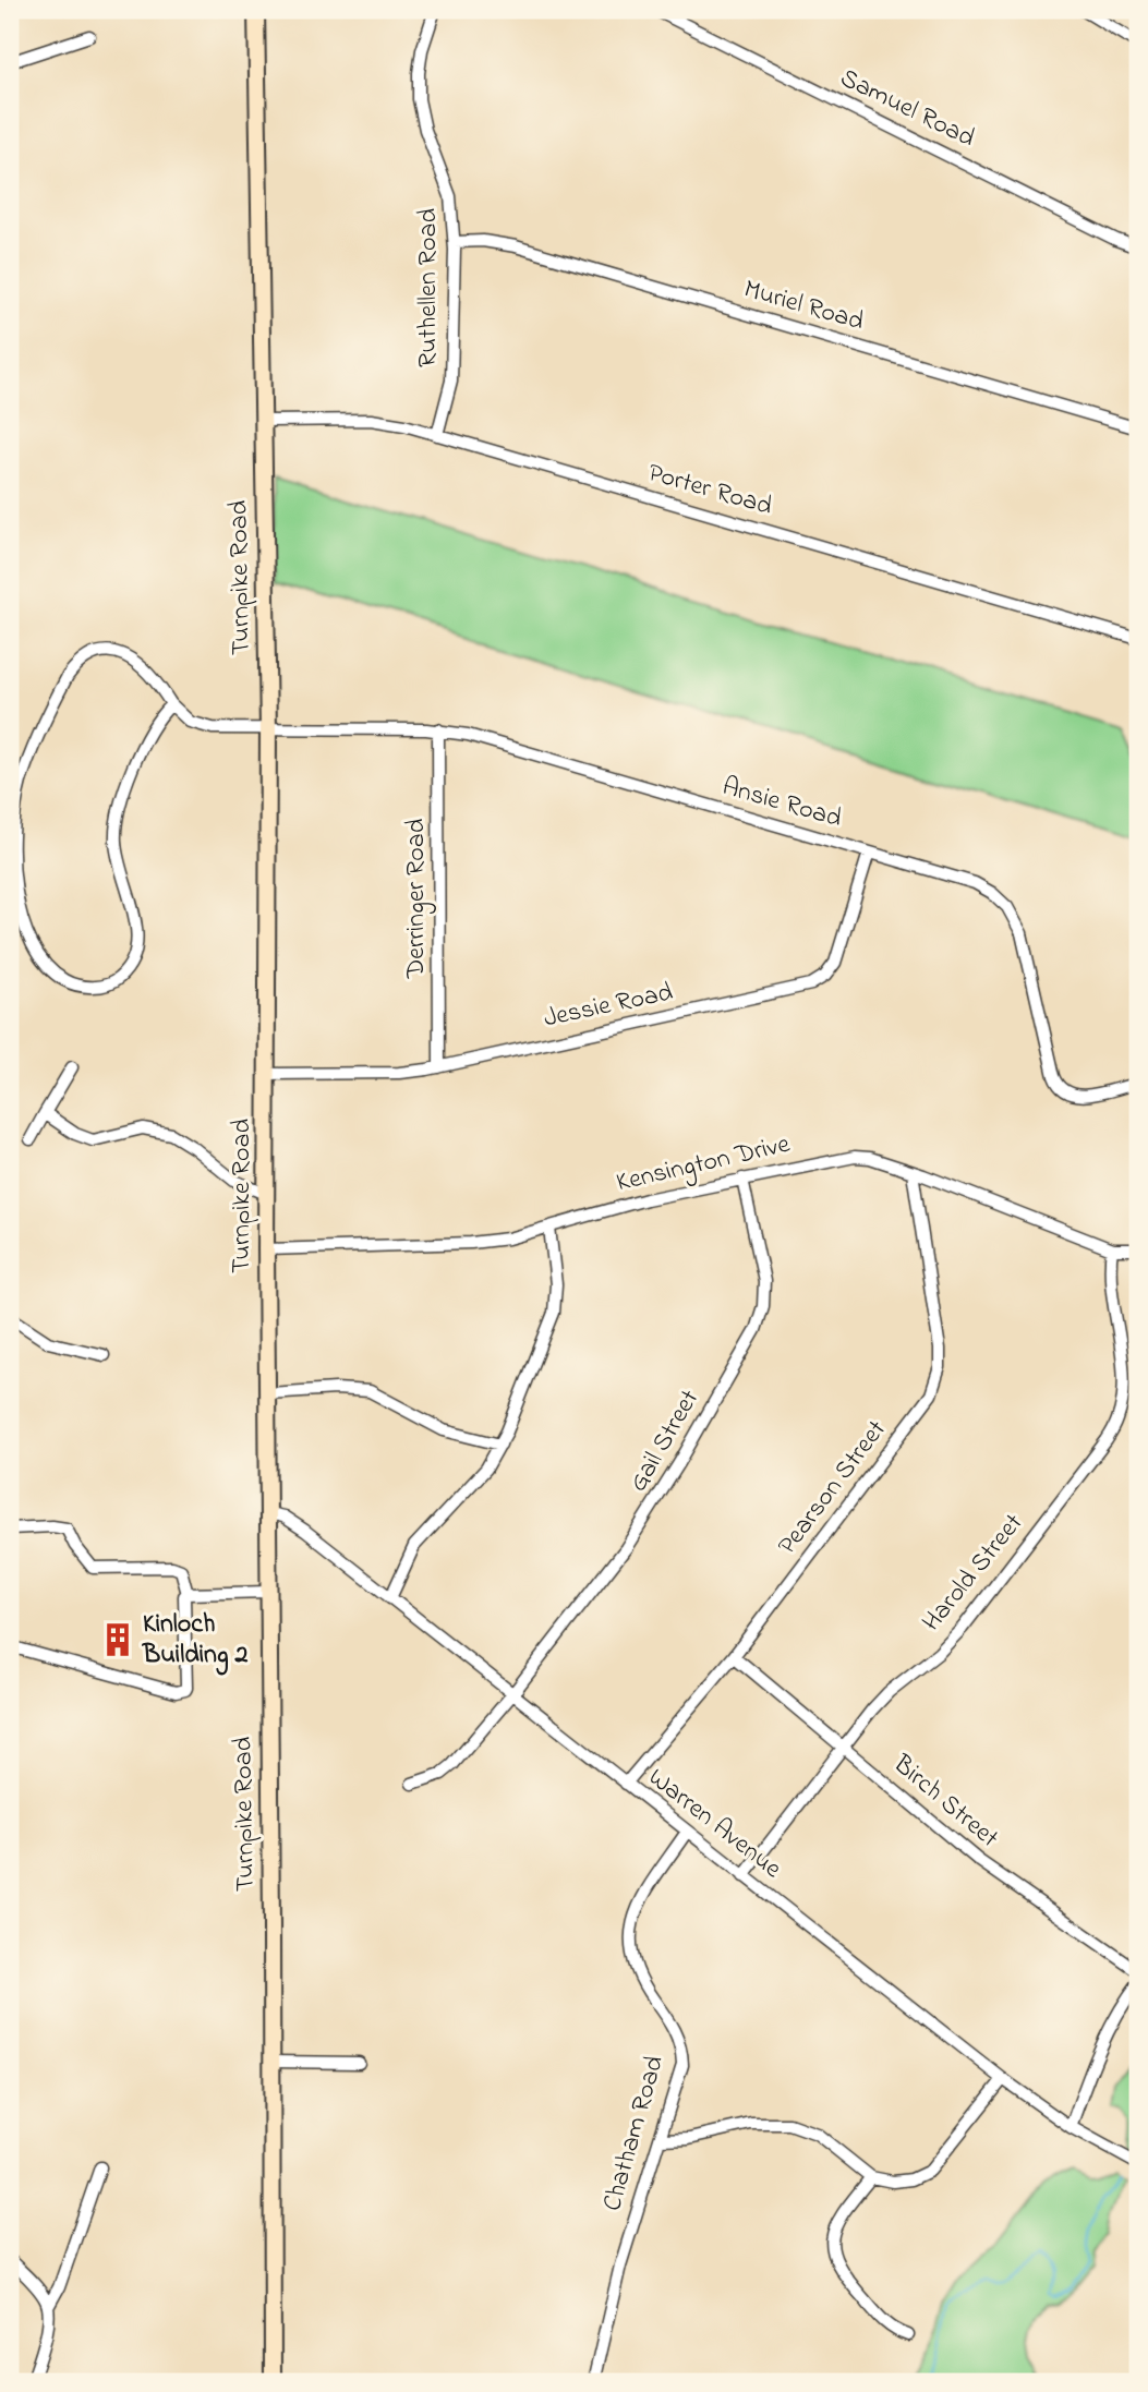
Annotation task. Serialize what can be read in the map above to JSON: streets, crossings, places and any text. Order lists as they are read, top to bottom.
{
  "streets": {
    "main road": ["Turnpike Road"],
    "street": [
      "Samuel Road",
      "Ruthellen Road",
      "Muriel Road",
      "Porter Road",
      "Ansie Road",
      "Derringer Road",
      "Jessie Road",
      "Kensington Drive",
      "Gail Street",
      "Pearson Street",
      "Harold Street",
      "Birch Street",
      "Warren Avenue",
      "Chatham Road"
    ]
  },
  "crossings": [
    ["Ruthellen Road", "Muriel Road"],
    ["Ruthellen Road", "Porter Road"],
    ["Porter Road", "Turnpike Road"],
    ["Turnpike Road", "Ansie Road"],
    ["Turnpike Road", "Jessie Road"],
    ["Turnpike Road", "Kensington Drive"],
    ["Turnpike Road", "Warren Avenue"],
    ["Ansie Road", "Derringer Road"],
    ["Ansie Road", "Jessie Road"],
    ["Derringer Road", "Jessie Road"],
    ["Kensington Drive", "Gail Street"],
    ["Kensington Drive", "Pearson Street"],
    ["Kensington Drive", "Harold Street"],
    ["Gail Street", "Warren Avenue"],
    ["Pearson Street", "Birch Street"],
    ["Pearson Street", "Warren Avenue"],
    ["Harold Street", "Birch Street"],
    ["Harold Street", "Warren Avenue"],
    ["Warren Avenue", "Chatham Road"]
  ],
  "places": {
    "building": ["Kinloch Building 2"]
  }
}
